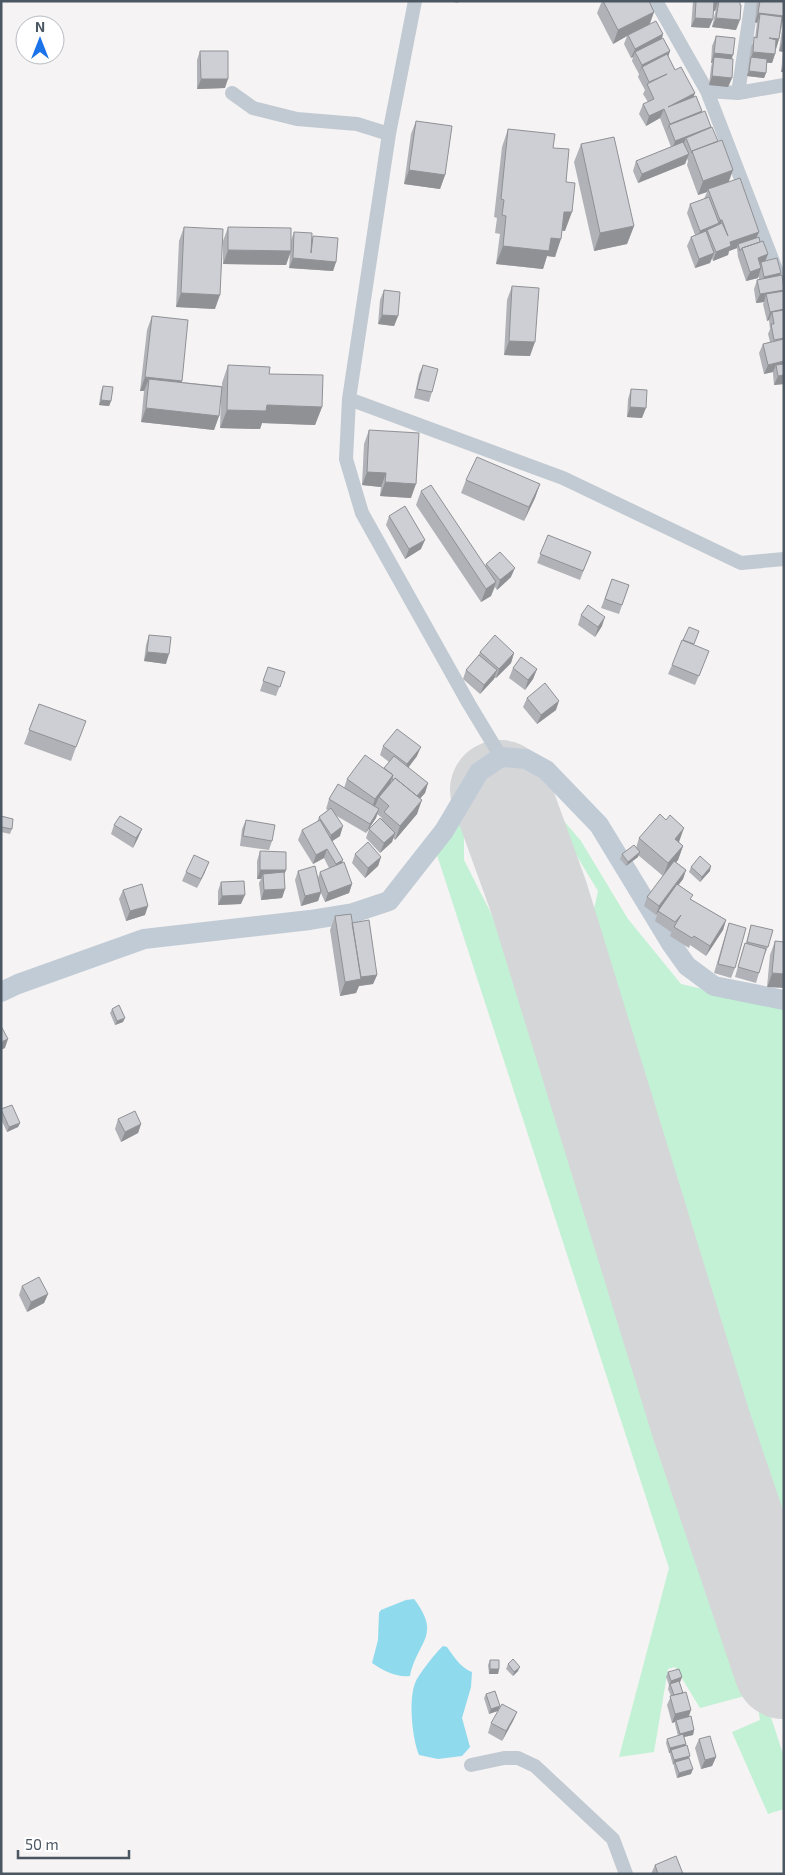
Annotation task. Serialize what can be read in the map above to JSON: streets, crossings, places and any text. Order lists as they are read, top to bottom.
{
  "scale_bar": "50 m",
  "north": "top"
}
